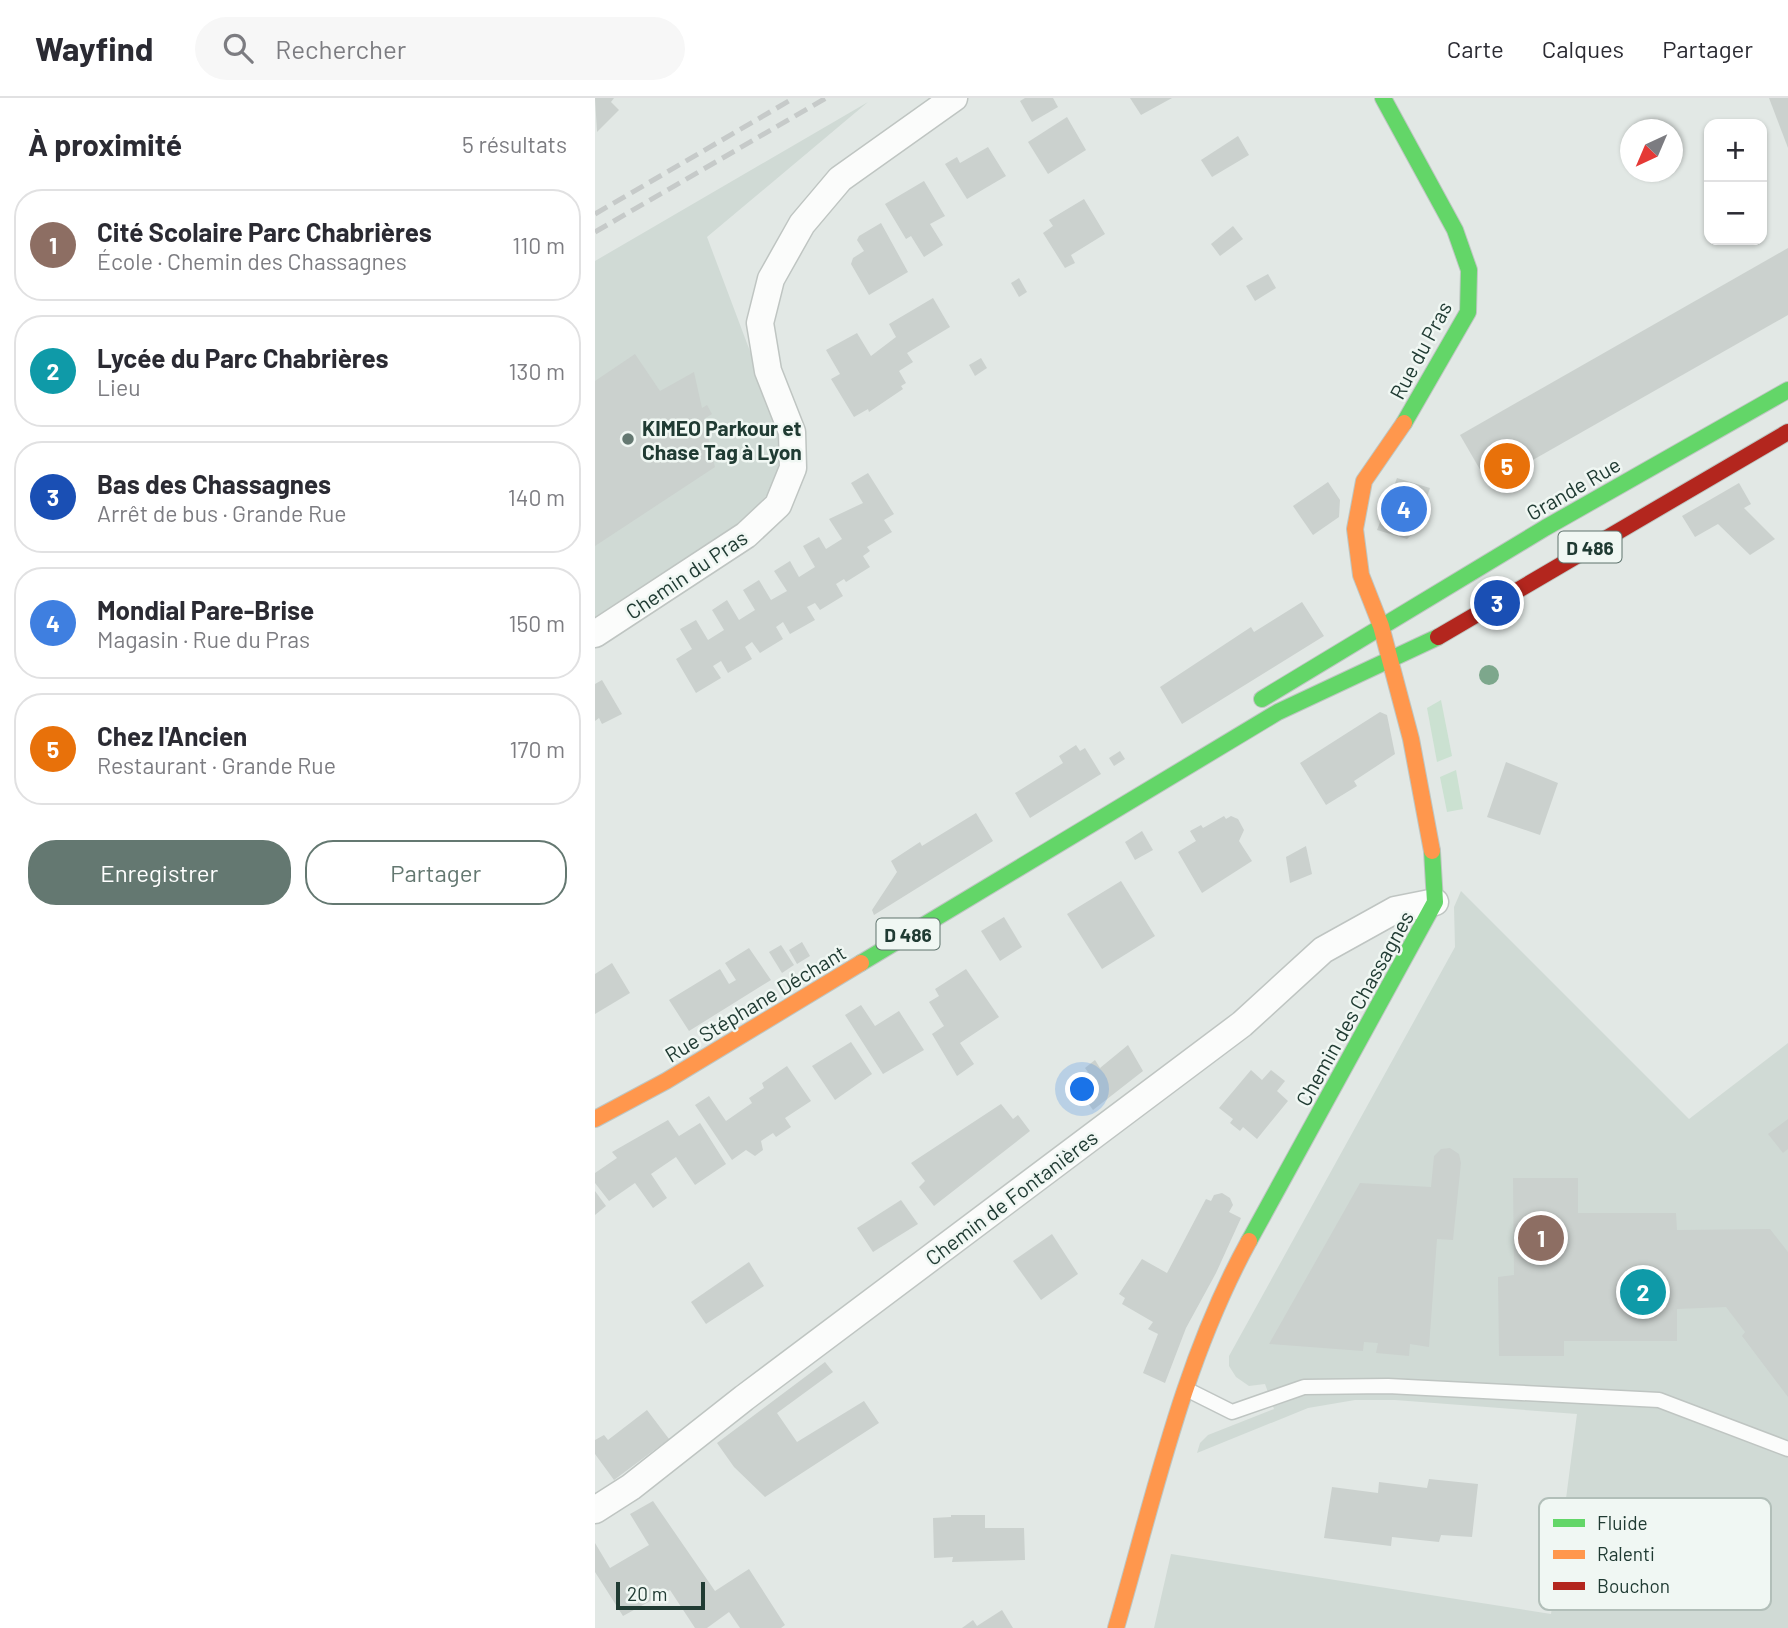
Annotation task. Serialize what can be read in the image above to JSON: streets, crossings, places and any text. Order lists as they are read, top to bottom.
{
  "streets": {
    "main road": [
      "Rue du Pras",
      "Grande Rue",
      "D 486",
      "Rue Stéphane Déchant",
      "Chemin des Chassagnes"
    ],
    "street": ["Chemin du Pras", "Chemin de Fontanières"]
  },
  "crossings": [
    ["Rue du Pras", "Grande Rue"],
    ["Rue du Pras", "Rue Stéphane Déchant"],
    ["Rue du Pras", "Chemin des Chassagnes"],
    ["Grande Rue", "Rue Stéphane Déchant"],
    ["Grande Rue", "Chemin des Chassagnes"],
    ["D 486", "Rue Stéphane Déchant"],
    ["D 486", "Chemin des Chassagnes"],
    ["Rue Stéphane Déchant", "Chemin des Chassagnes"],
    ["Chemin des Chassagnes", "Chemin de Fontanières"]
  ],
  "places": ["KIMEO Parkour et Chase Tag à Lyon"],
  "legend": ["Fluide", "Ralenti", "Bouchon"],
  "scale_bar": "20 m",
  "north": "bottom left",
  "page": {
    "header": "Wayfind",
    "search": "Rechercher",
    "nav": ["Carte", "Calques", "Partager"],
    "heading": ["À proximité", "5 résultats"],
    "map_buttons": ["+", "−"],
    "list": [
      {
        "mark": "1",
        "name": "Cité Scolaire Parc Chabrières",
        "note": "École · Chemin des Chassagnes",
        "value": "110 m"
      },
      {
        "mark": "2",
        "name": "Lycée du Parc Chabrières",
        "note": "Lieu",
        "value": "130 m"
      },
      {
        "mark": "3",
        "name": "Bas des Chassagnes",
        "note": "Arrêt de bus · Grande Rue",
        "value": "140 m"
      },
      {
        "mark": "4",
        "name": "Mondial Pare-Brise",
        "note": "Magasin · Rue du Pras",
        "value": "150 m"
      },
      {
        "mark": "5",
        "name": "Chez l'Ancien",
        "note": "Restaurant · Grande Rue",
        "value": "170 m"
      }
    ],
    "pins": [
      "5",
      "4",
      "3",
      "1",
      "2"
    ],
    "buttons": ["Enregistrer", "Partager"],
    "scale": "20 m"
  }
}
